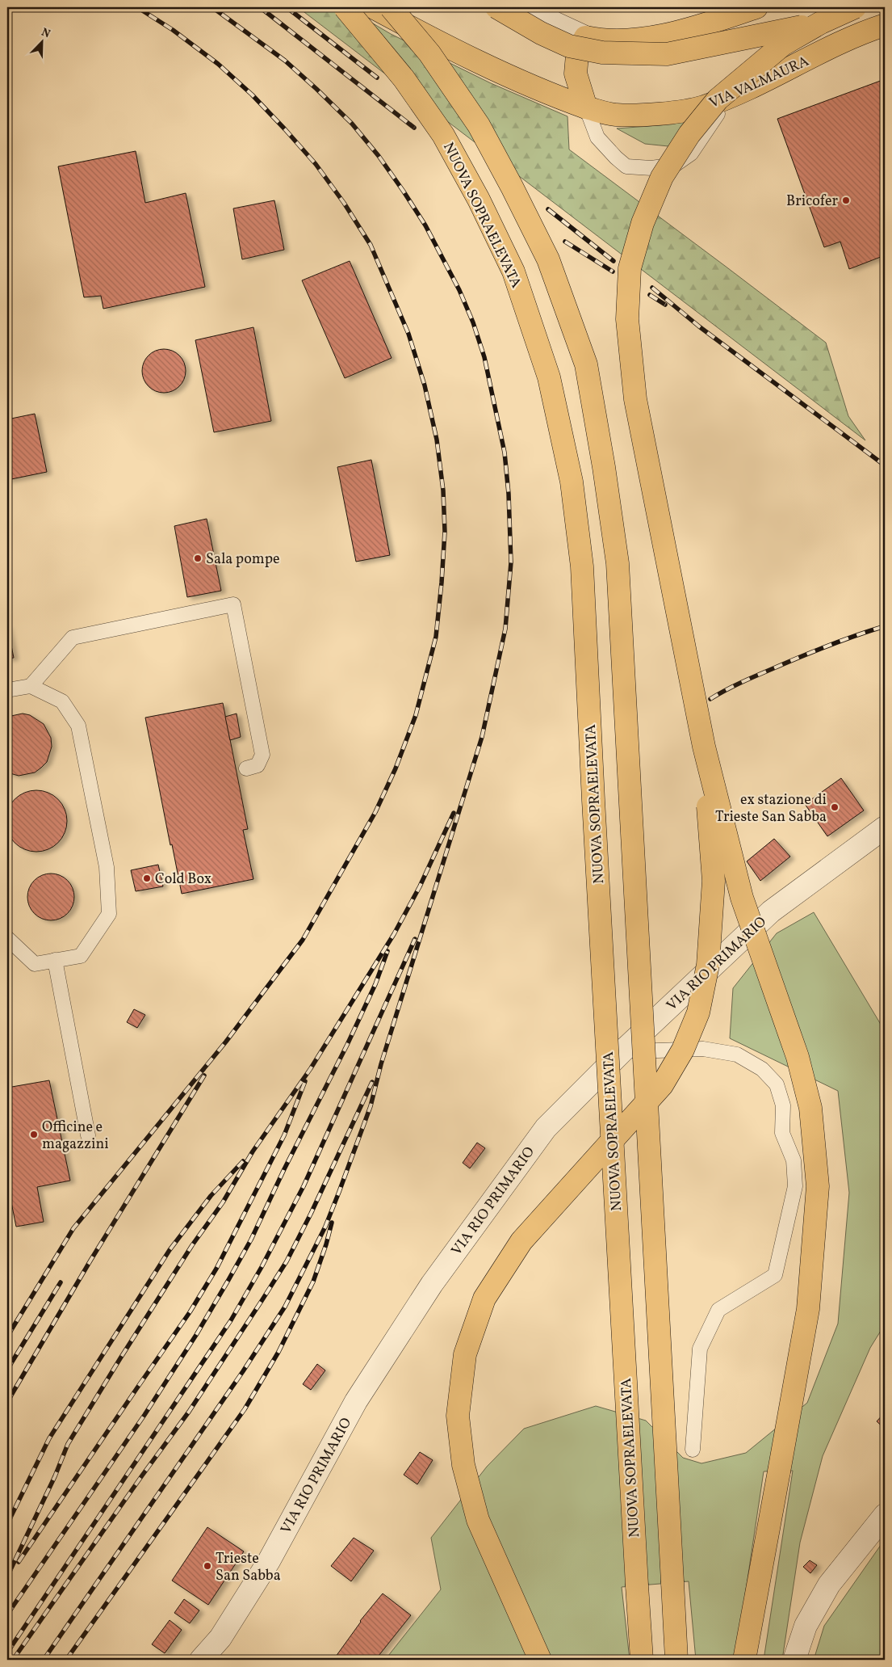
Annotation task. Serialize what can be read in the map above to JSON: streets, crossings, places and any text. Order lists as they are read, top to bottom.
{
  "streets": {
    "main road": ["VIA VALMAURA", "NUOVA SOPRAELEVATA"],
    "street": ["VIA RIO PRIMARIO"]
  },
  "places": [
    "Bricofer",
    "Sala pompe",
    "ex stazione di Trieste San Sabba",
    "Cold Box",
    "Officine e magazzini",
    "Trieste San Sabba"
  ],
  "north": "top right"
}
